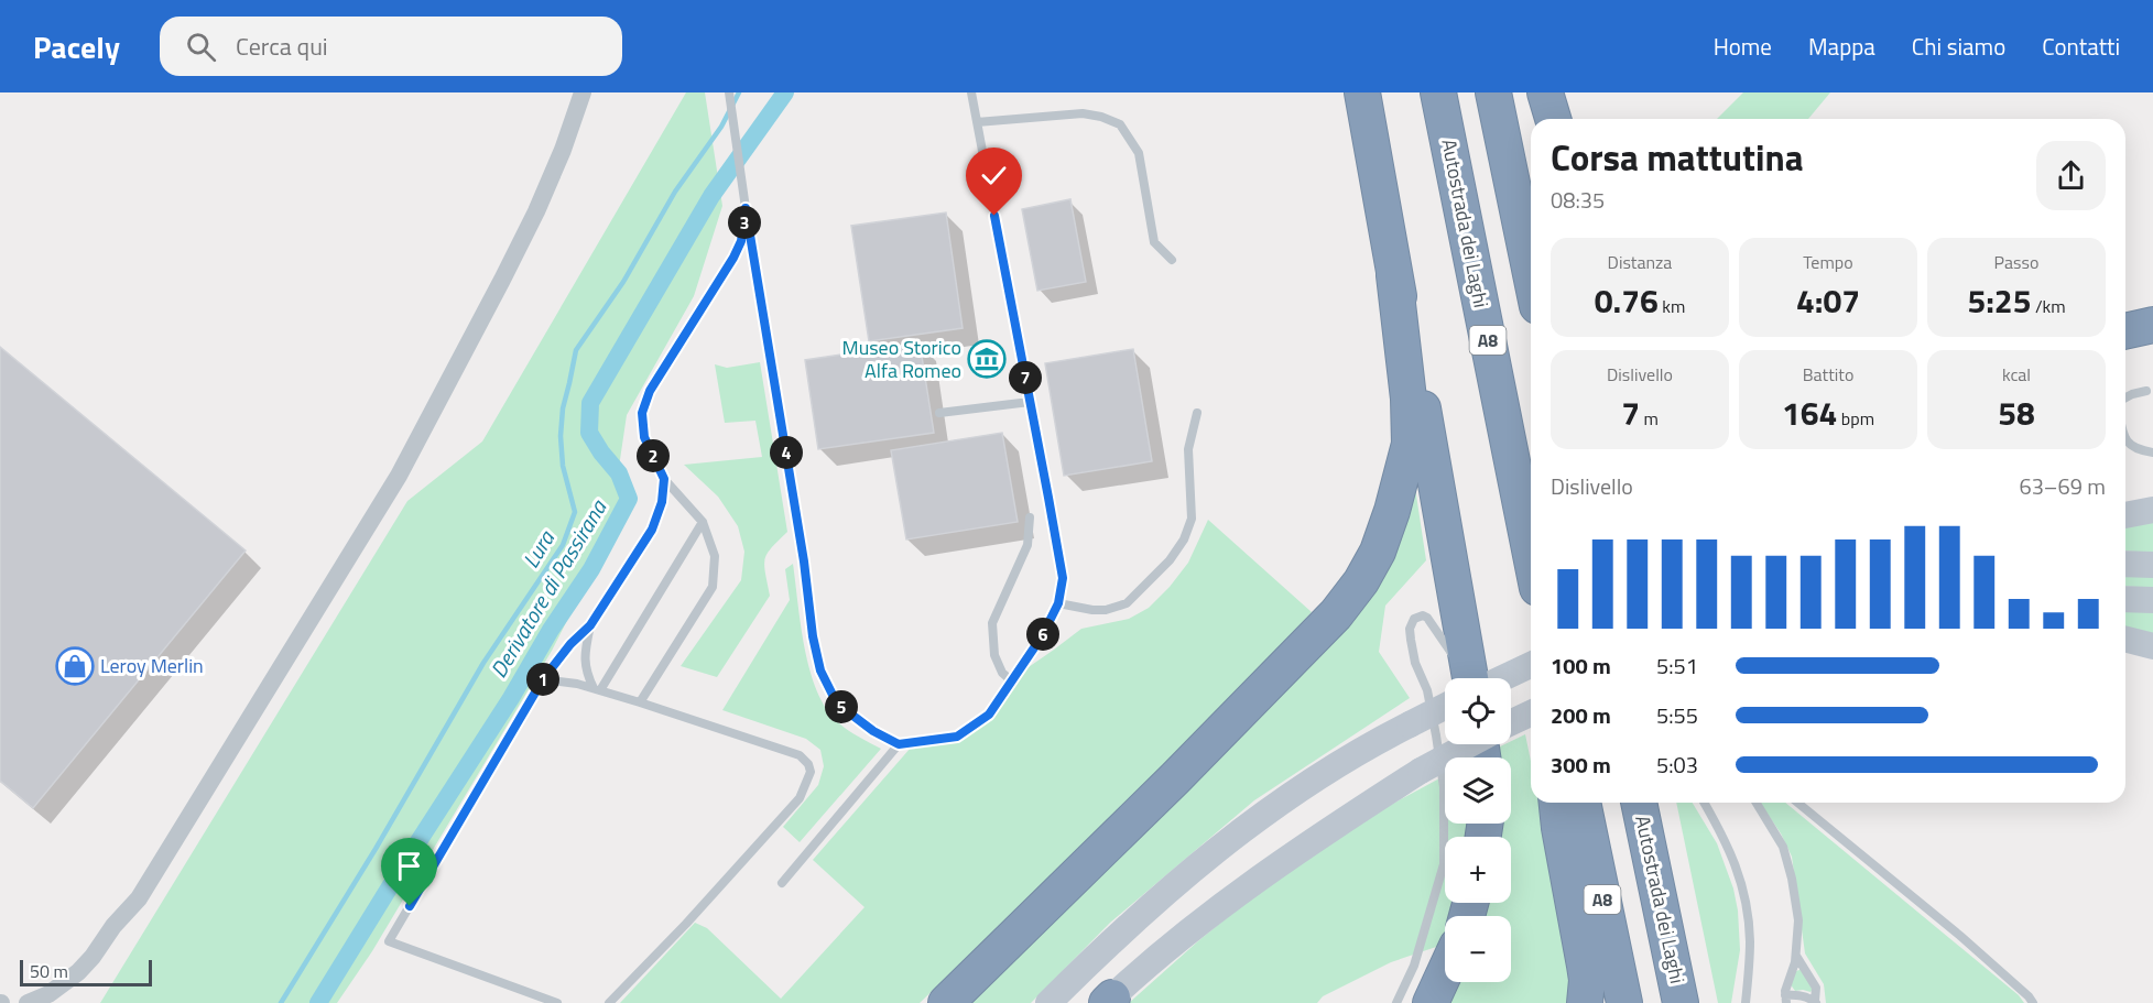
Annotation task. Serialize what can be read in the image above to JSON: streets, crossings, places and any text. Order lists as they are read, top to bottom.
{
  "streets": {
    "highway": ["Autostrada dei Laghi", "A8"]
  },
  "water": ["Lura", "Derivatore di Passirana"],
  "places": {
    "museum": ["Museo Storico Alfa Romeo"],
    "shop": ["Leroy Merlin"]
  },
  "scale_bar": "50 m",
  "page": {
    "header": "Pacely",
    "search": "Cerca qui",
    "nav": [
      "Home",
      "Mappa",
      "Chi siamo",
      "Contatti"
    ],
    "heading": ["Corsa mattutina", "08:35"],
    "pins": [
      "3",
      "7",
      "4",
      "2",
      "6",
      "1",
      "5"
    ],
    "stats": [
      ["Distanza", "0.76 km"],
      ["Tempo", "4:07"],
      ["Passo", "5:25 /km"],
      ["Dislivello", "7 m"],
      ["Battito", "164 bpm"],
      ["kcal", "58"]
    ],
    "chart": ["Dislivello", "63–69 m"],
    "list": [
      {
        "name": "100 m",
        "note": "5:51"
      },
      {
        "name": "200 m",
        "note": "5:55"
      },
      {
        "name": "300 m",
        "note": "5:03"
      }
    ],
    "map_buttons": ["+", "−"],
    "scale": "50 m"
  }
}
